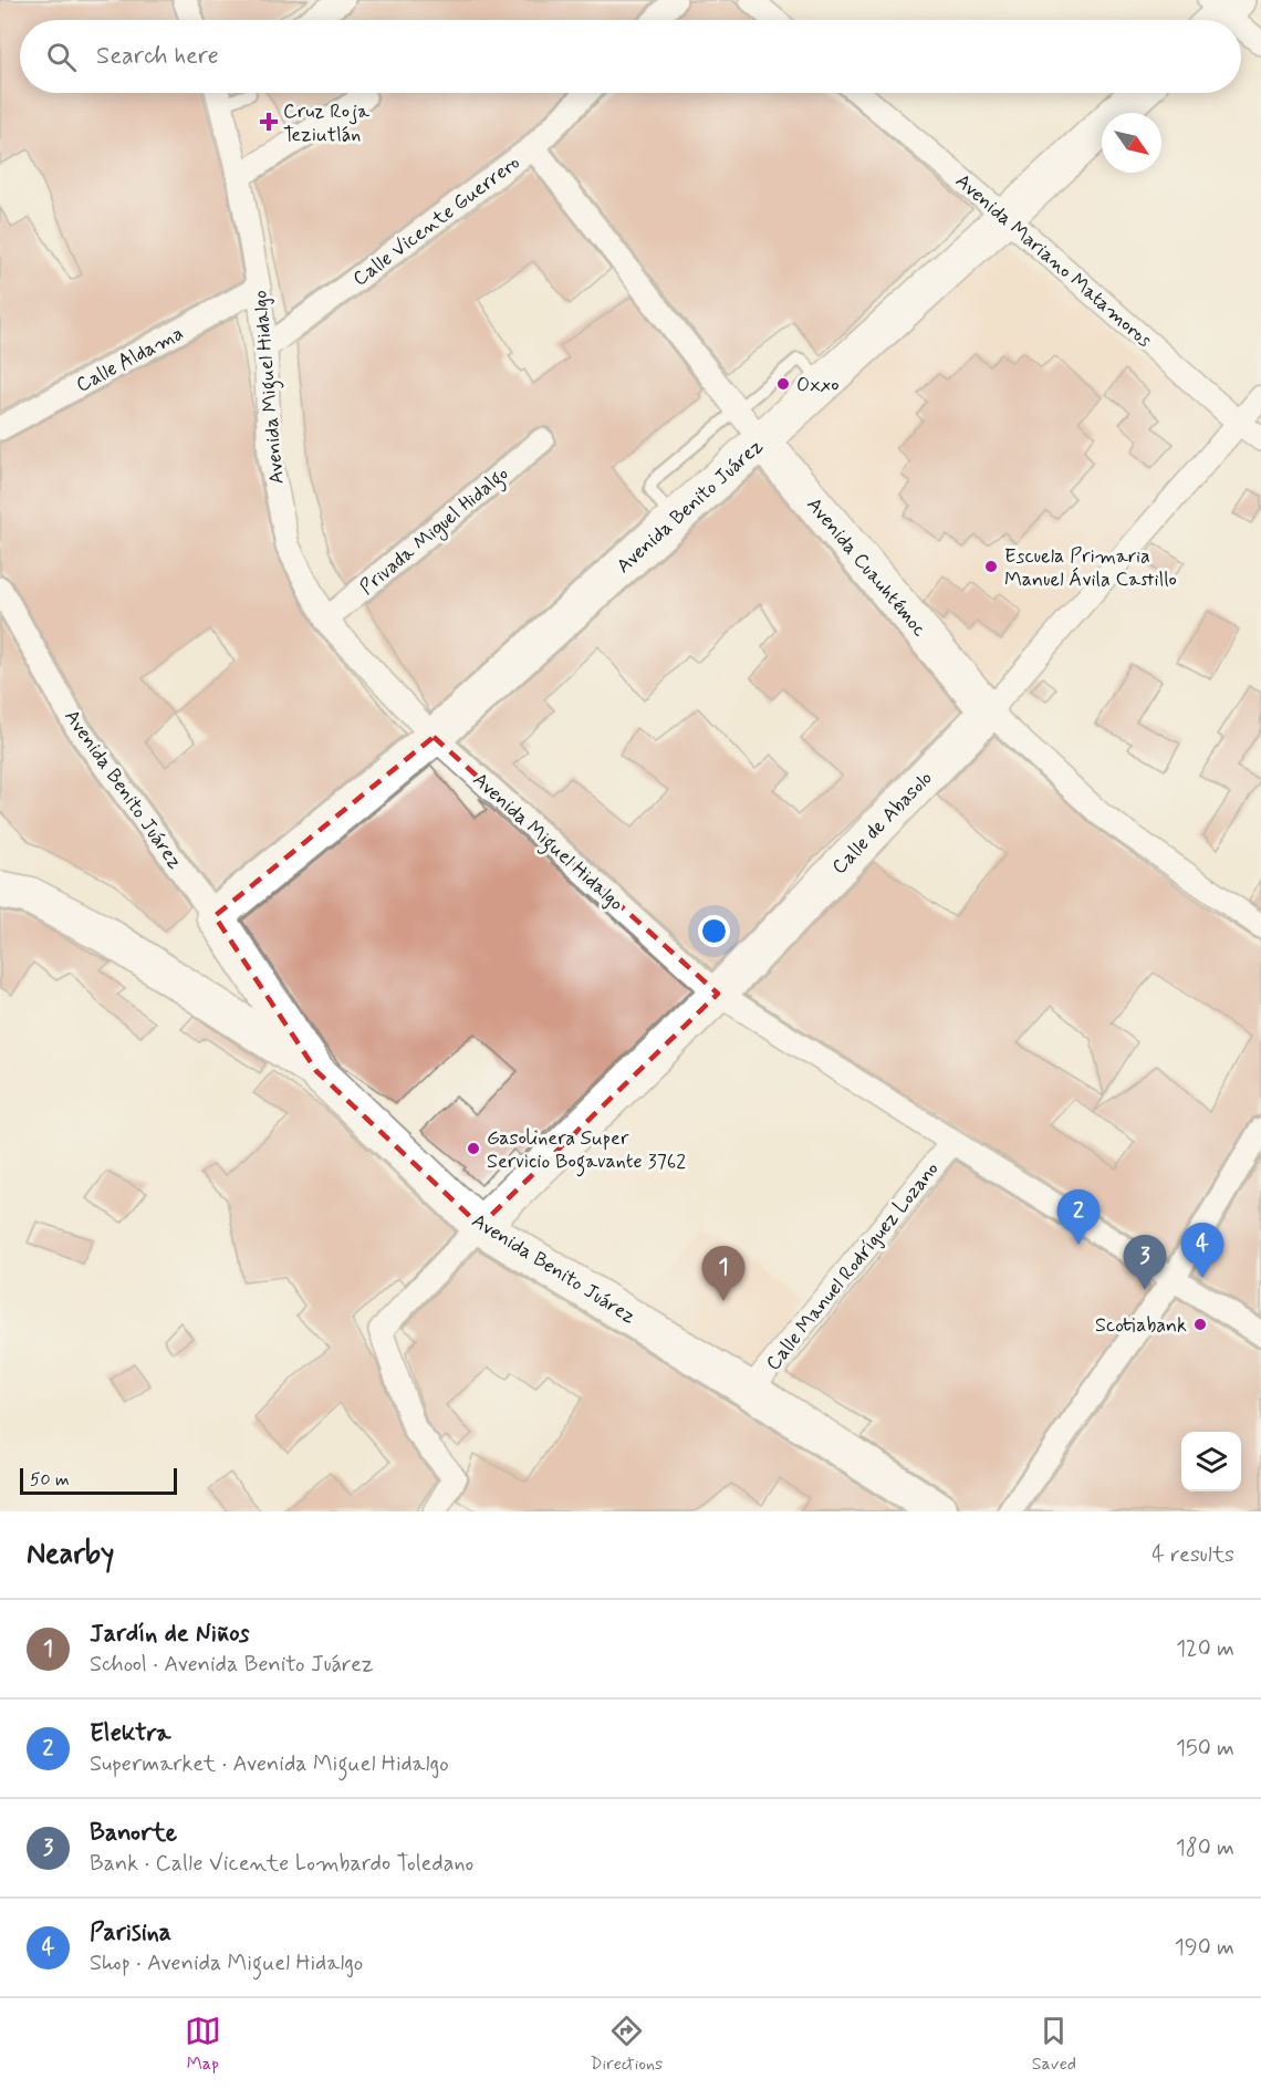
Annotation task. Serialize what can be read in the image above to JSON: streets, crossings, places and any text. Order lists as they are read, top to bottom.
{
  "streets": {
    "main road": ["Avenida Benito Juárez", "Avenida Cuauhtémoc", "Calle de Abasolo"],
    "street": [
      "Calle Vicente Guerrero",
      "Avenida Mariano Matamoros",
      "Calle Aldama",
      "Avenida Miguel Hidalgo",
      "Privada Miguel Hidalgo",
      "Calle Manuel Rodríguez Lozano"
    ]
  },
  "crossings": [
    ["Calle Vicente Guerrero", "Avenida Miguel Hidalgo"],
    ["Calle Vicente Guerrero", "Avenida Cuauhtémoc"],
    ["Avenida Mariano Matamoros", "Avenida Benito Juárez"],
    ["Avenida Mariano Matamoros", "Calle de Abasolo"],
    ["Calle Aldama", "Avenida Miguel Hidalgo"],
    ["Avenida Miguel Hidalgo", "Avenida Benito Juárez"],
    ["Avenida Miguel Hidalgo", "Privada Miguel Hidalgo"],
    ["Avenida Miguel Hidalgo", "Calle de Abasolo"],
    ["Avenida Miguel Hidalgo", "Calle Manuel Rodríguez Lozano"],
    ["Avenida Benito Juárez", "Avenida Cuauhtémoc"],
    ["Avenida Benito Juárez", "Calle de Abasolo"],
    ["Avenida Benito Juárez", "Calle Manuel Rodríguez Lozano"],
    ["Avenida Cuauhtémoc", "Calle de Abasolo"]
  ],
  "places": {
    "health": ["Cruz Roja Teziutlán"],
    "other": [
      "Oxxo",
      "Escuela Primaria Manuel Ávila Castillo",
      "Gasolinera Super Servicio Bogavante 3762",
      "Scotiabank"
    ]
  },
  "scale_bar": "50 m",
  "north": "bottom right",
  "page": {
    "search": "Search here",
    "pins": [
      "2",
      "4",
      "3",
      "1"
    ],
    "scale": "50 m",
    "heading": ["Nearby", "4 results"],
    "list": [
      {
        "mark": "1",
        "name": "Jardín de Niños",
        "note": "School · Avenida Benito Juárez",
        "value": "120 m"
      },
      {
        "mark": "2",
        "name": "Elektra",
        "note": "Supermarket · Avenida Miguel Hidalgo",
        "value": "150 m"
      },
      {
        "mark": "3",
        "name": "Banorte",
        "note": "Bank · Calle Vicente Lombardo Toledano",
        "value": "180 m"
      },
      {
        "mark": "4",
        "name": "Parisina",
        "note": "Shop · Avenida Miguel Hidalgo",
        "value": "190 m"
      }
    ],
    "nav": ["Map", "Directions", "Saved"]
  }
}
